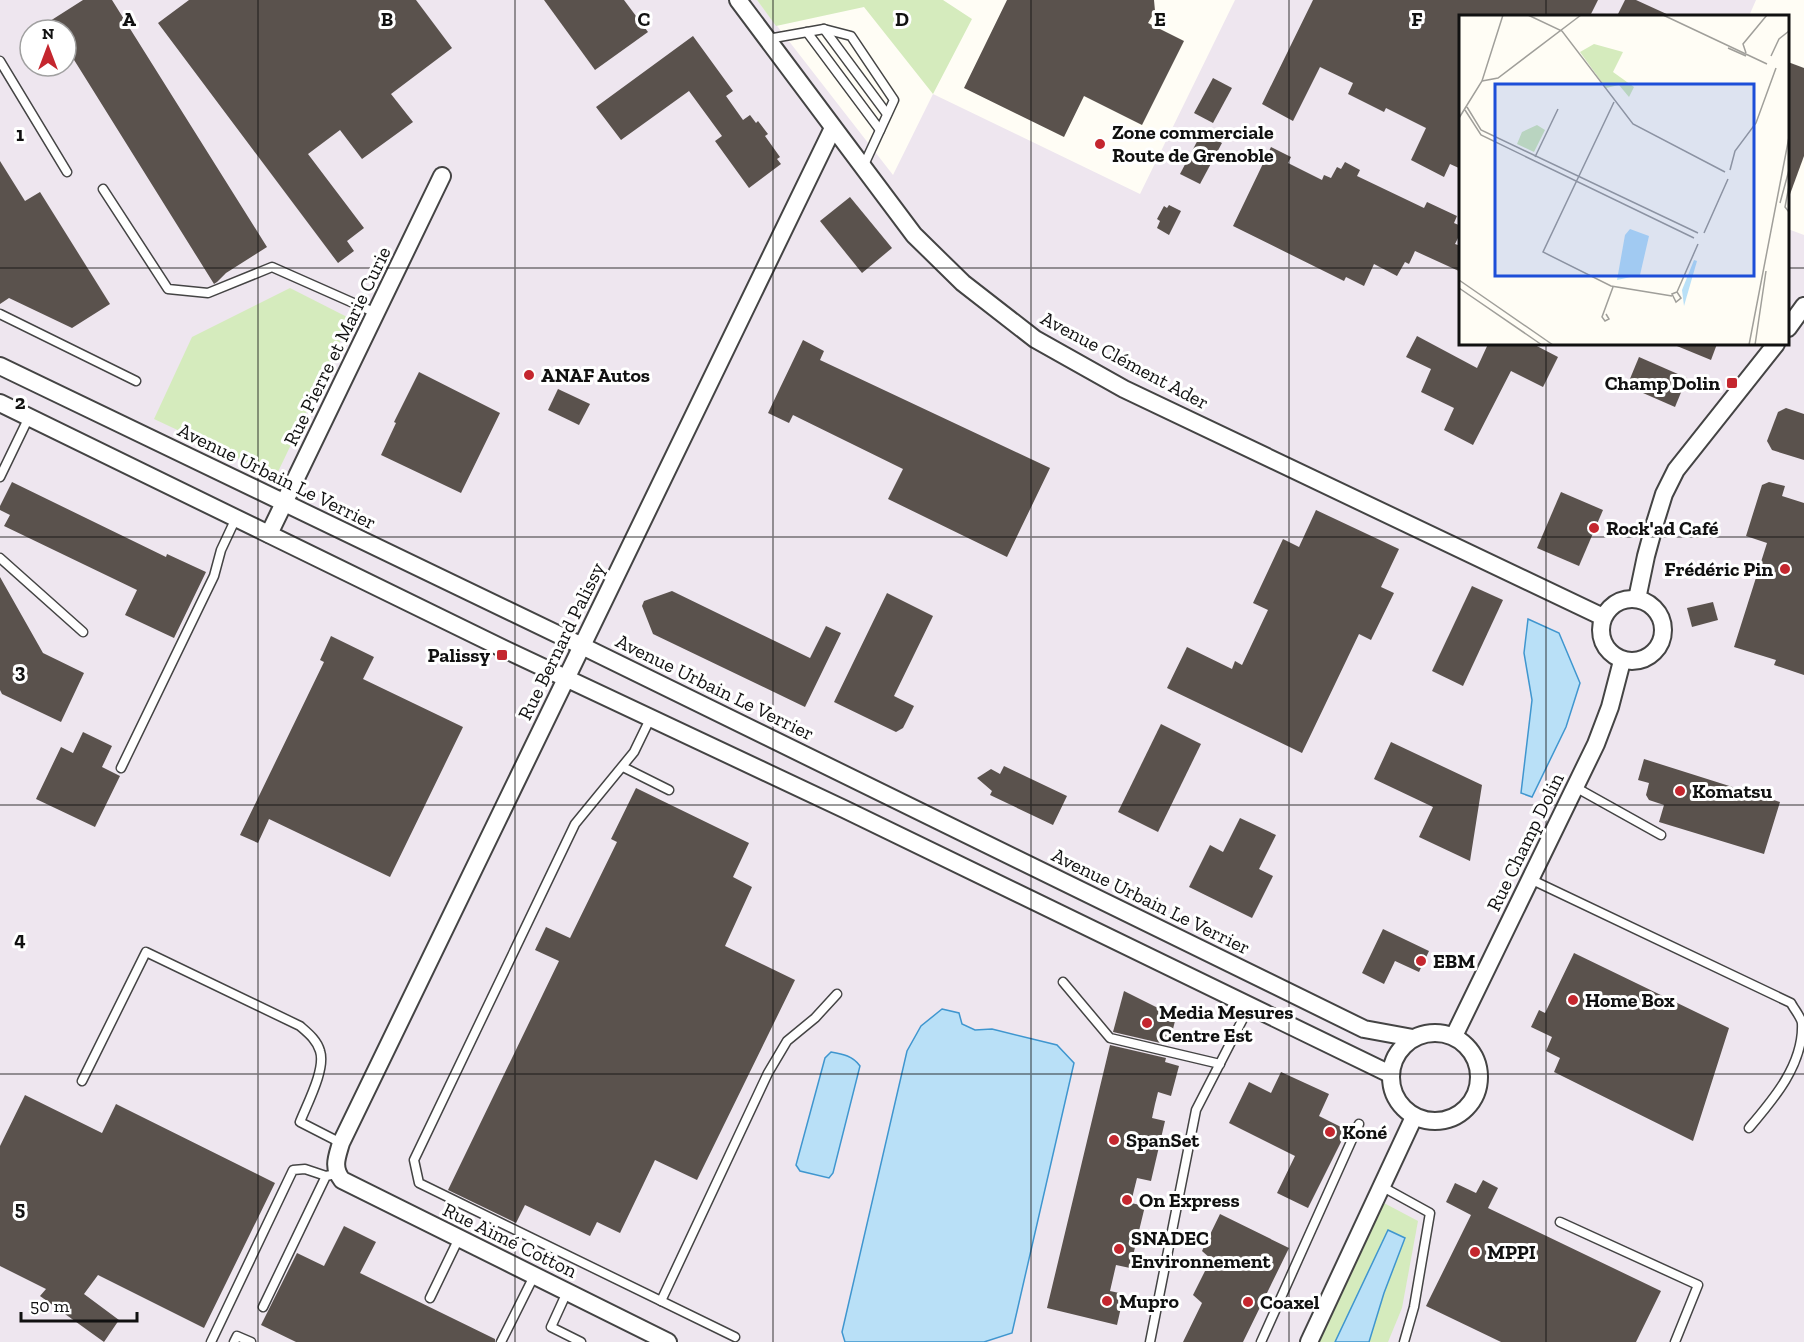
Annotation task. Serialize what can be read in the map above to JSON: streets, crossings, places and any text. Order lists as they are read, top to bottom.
{
  "streets": {
    "street": [
      "Rue Pierre et Marie Curie",
      "Avenue Clément Ader",
      "Avenue Urbain Le Verrier",
      "Rue Bernard Palissy",
      "Rue Champ Dolin",
      "Rue Aimé Cotton"
    ]
  },
  "crossings": [
    ["Rue Pierre et Marie Curie", "Avenue Urbain Le Verrier"],
    ["Avenue Clément Ader", "Rue Bernard Palissy"],
    ["Avenue Clément Ader", "Rue Champ Dolin"],
    ["Avenue Urbain Le Verrier", "Rue Bernard Palissy"],
    ["Avenue Urbain Le Verrier", "Rue Champ Dolin"],
    ["Rue Bernard Palissy", "Rue Aimé Cotton"]
  ],
  "places": {
    "other": [
      "Zone commerciale Route de Grenoble",
      "ANAF Autos",
      "Rock'ad Café",
      "Frédéric Pin",
      "Komatsu",
      "EBM",
      "Home Box",
      "Media Mesures Centre Est",
      "Koné",
      "SpanSet",
      "On Express",
      "SNADEC Environnement",
      "MPPI",
      "Mupro",
      "Coaxel"
    ],
    "transit": ["Champ Dolin", "Palissy"]
  },
  "scale_bar": "50 m",
  "north": "top",
  "grid": {
    "columns": [
      "A",
      "B",
      "C",
      "D",
      "E",
      "F"
    ],
    "rows": [
      "1",
      "2",
      "3",
      "4",
      "5"
    ]
  }
}
